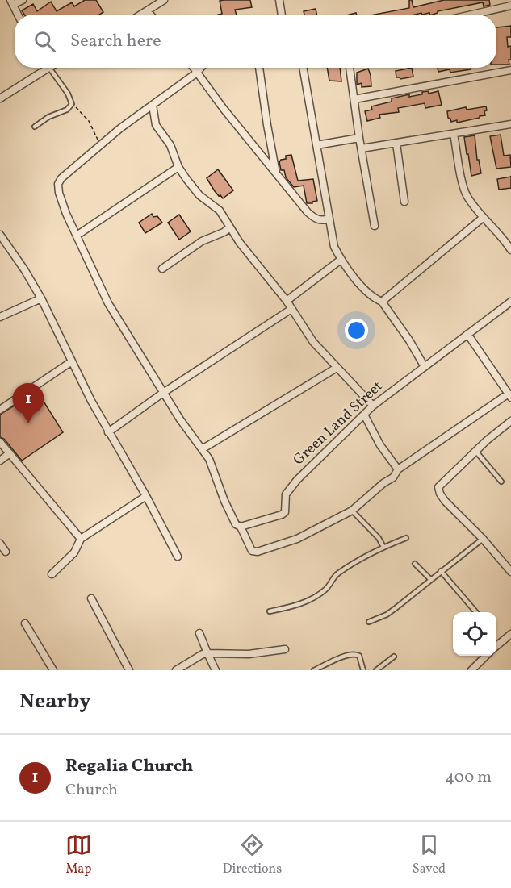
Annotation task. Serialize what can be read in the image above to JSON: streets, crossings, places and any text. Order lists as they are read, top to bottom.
{
  "streets": {
    "street": ["Green Land Street"]
  },
  "page": {
    "search": "Search here",
    "pins": "1",
    "heading": "Nearby",
    "list": [
      {
        "mark": "1",
        "name": "Regalia Church",
        "note": "Church",
        "value": "400 m"
      }
    ],
    "nav": ["Map", "Directions", "Saved"]
  }
}
